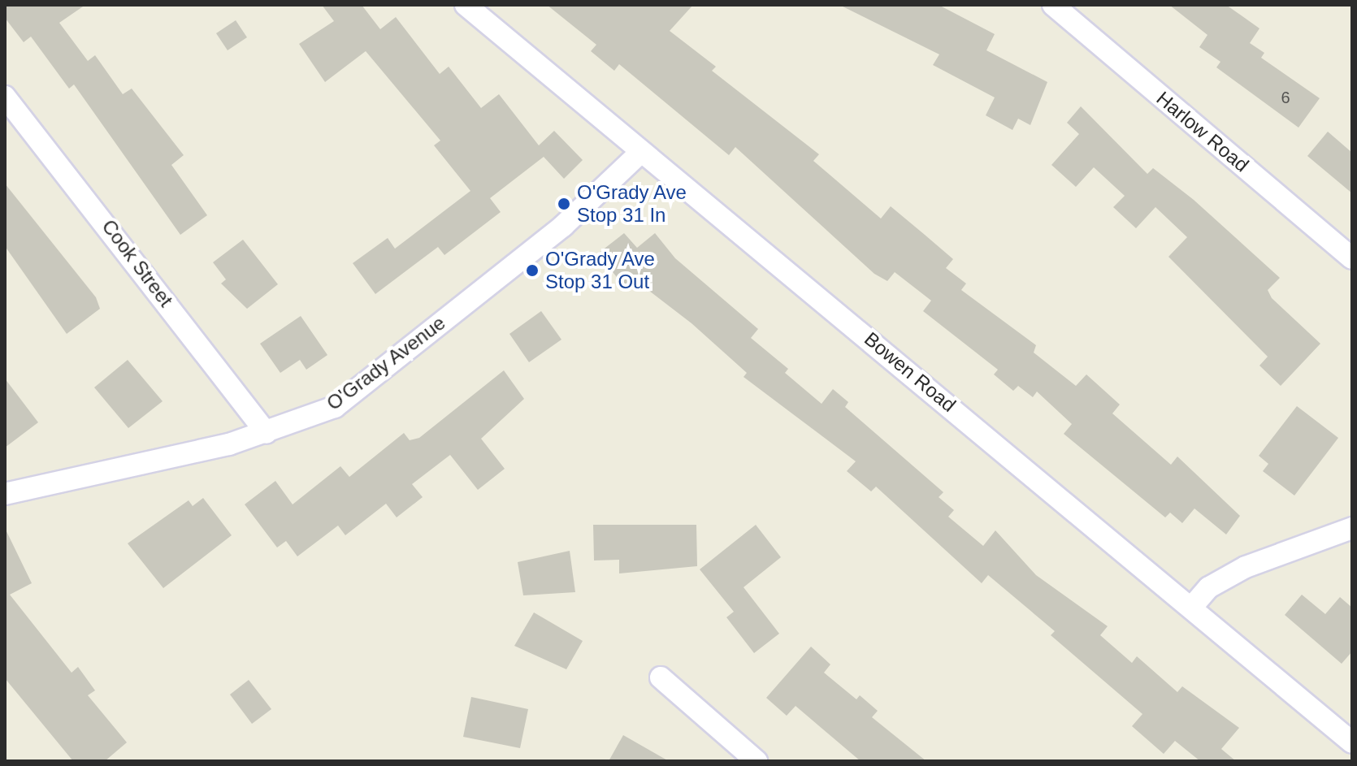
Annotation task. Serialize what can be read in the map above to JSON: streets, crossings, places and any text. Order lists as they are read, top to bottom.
{
  "streets": {
    "street": [
      "Harlow Road",
      "Cook Street",
      "O'Grady Avenue",
      "Bowen Road"
    ]
  },
  "crossings": [
    ["Cook Street", "O'Grady Avenue"],
    ["O'Grady Avenue", "Bowen Road"]
  ],
  "places": ["O'Grady Ave Stop 31 In", "O'Grady Ave Stop 31 Out"],
  "house_numbers": ["6"]
}
